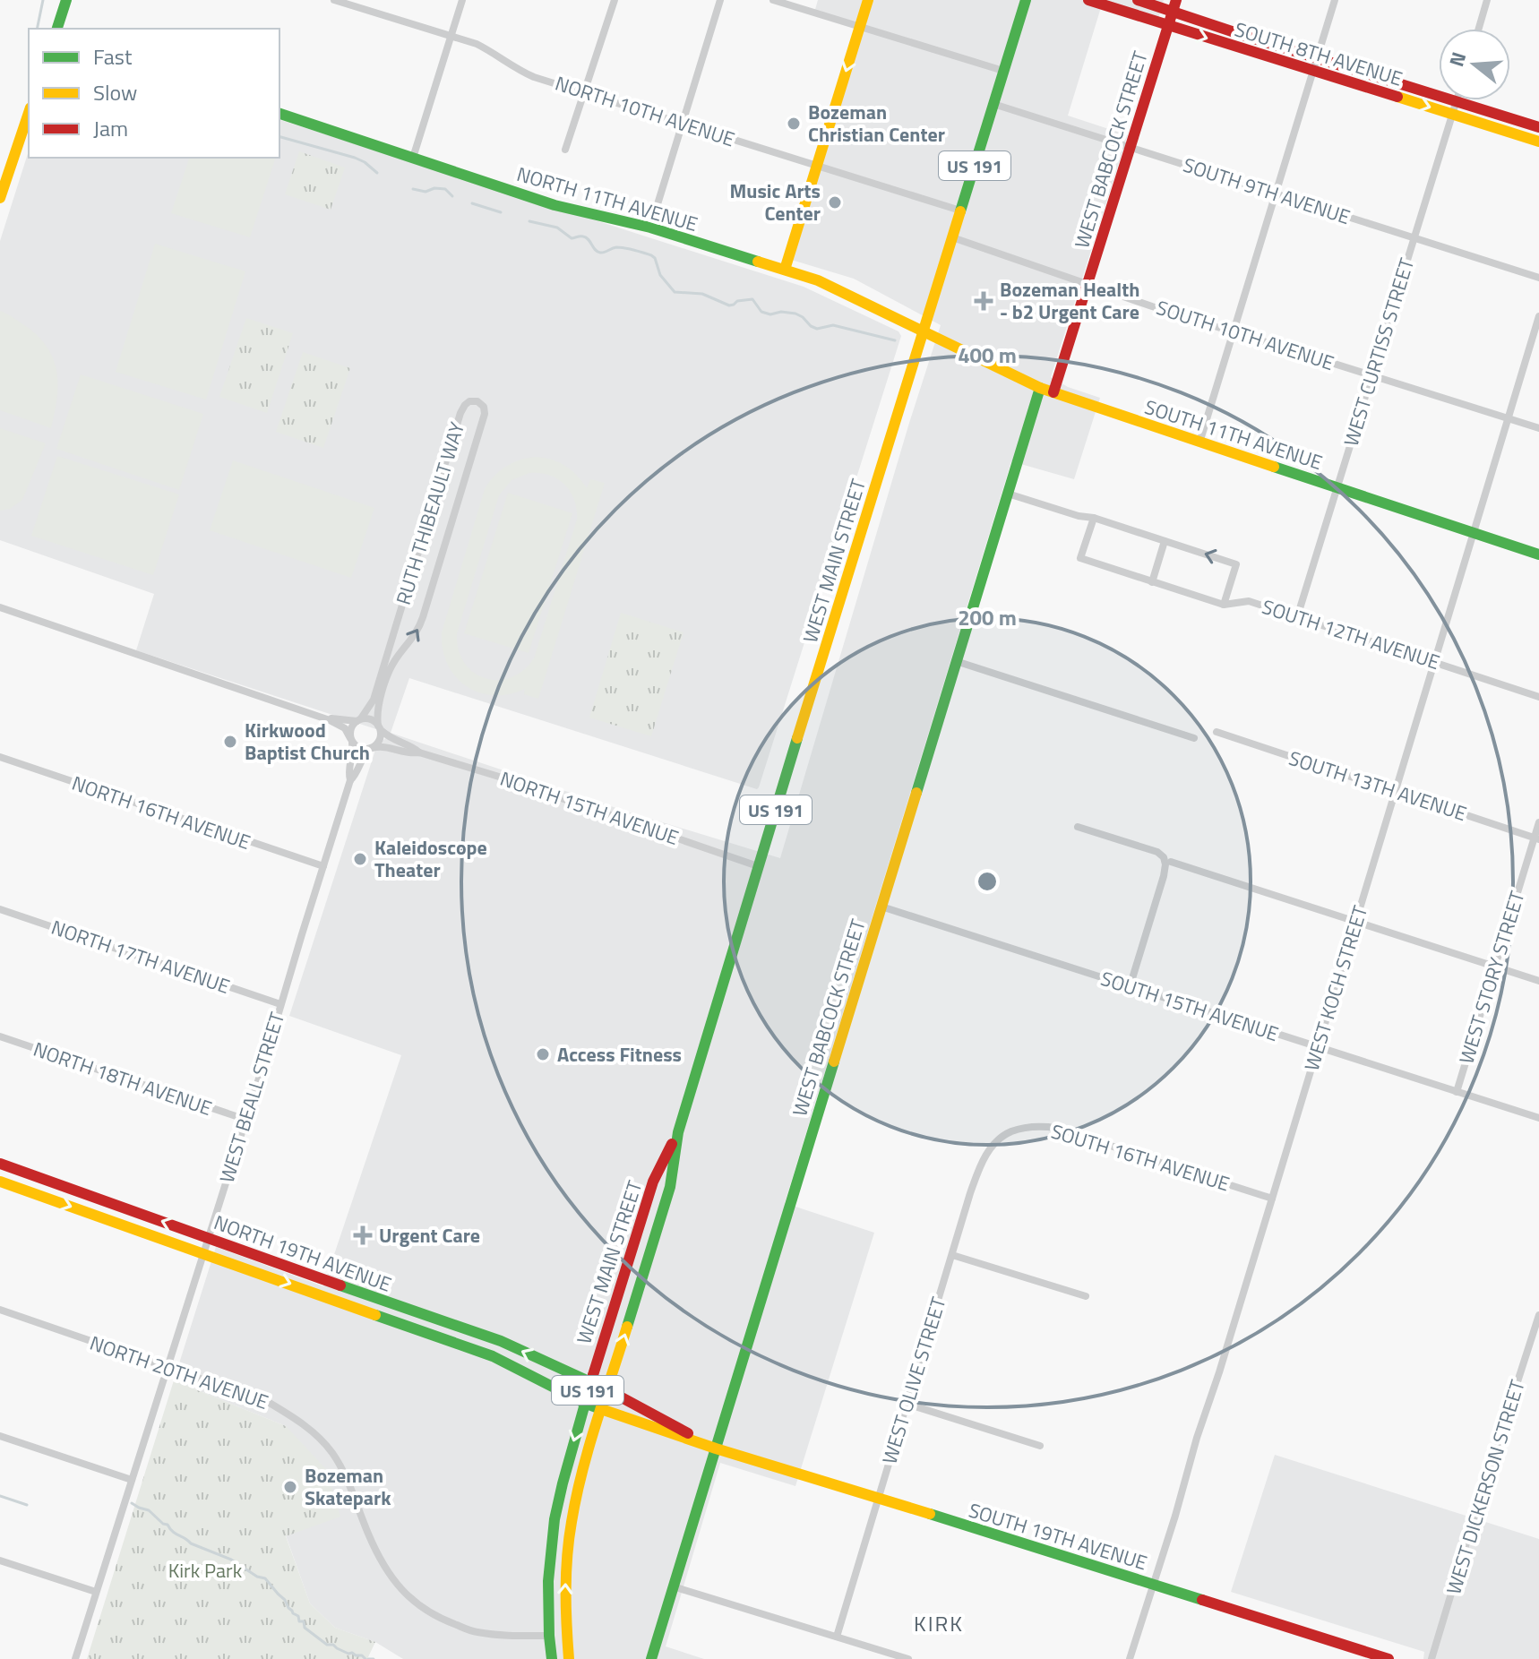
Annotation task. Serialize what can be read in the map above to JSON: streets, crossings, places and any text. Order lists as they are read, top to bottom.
{
  "streets": {
    "main road": [
      "SOUTH 8TH AVENUE",
      "WEST BABCOCK STREET",
      "US 191",
      "NORTH 11TH AVENUE",
      "SOUTH 11TH AVENUE",
      "WEST MAIN STREET",
      "NORTH 19TH AVENUE",
      "SOUTH 19TH AVENUE"
    ],
    "street": [
      "NORTH 10TH AVENUE",
      "SOUTH 9TH AVENUE",
      "SOUTH 10TH AVENUE",
      "WEST CURTISS STREET",
      "RUTH THIBEAULT WAY",
      "SOUTH 12TH AVENUE",
      "SOUTH 13TH AVENUE",
      "NORTH 15TH AVENUE",
      "NORTH 16TH AVENUE",
      "NORTH 17TH AVENUE",
      "WEST STORY STREET",
      "WEST KOCH STREET",
      "SOUTH 15TH AVENUE",
      "NORTH 18TH AVENUE",
      "WEST BEALL STREET",
      "SOUTH 16TH AVENUE",
      "NORTH 20TH AVENUE",
      "WEST OLIVE STREET",
      "WEST DICKERSON STREET"
    ]
  },
  "crossings": [
    ["SOUTH 8TH AVENUE", "WEST BABCOCK STREET"],
    ["SOUTH 8TH AVENUE", "WEST CURTISS STREET"],
    ["NORTH 10TH AVENUE", "WEST MAIN STREET"],
    ["WEST BABCOCK STREET", "SOUTH 9TH AVENUE"],
    ["WEST BABCOCK STREET", "SOUTH 10TH AVENUE"],
    ["WEST BABCOCK STREET", "SOUTH 11TH AVENUE"],
    ["WEST BABCOCK STREET", "SOUTH 15TH AVENUE"],
    ["WEST BABCOCK STREET", "SOUTH 19TH AVENUE"],
    ["SOUTH 9TH AVENUE", "WEST CURTISS STREET"],
    ["SOUTH 9TH AVENUE", "WEST MAIN STREET"],
    ["NORTH 11TH AVENUE", "SOUTH 11TH AVENUE"],
    ["NORTH 11TH AVENUE", "WEST MAIN STREET"],
    ["SOUTH 10TH AVENUE", "WEST CURTISS STREET"],
    ["SOUTH 10TH AVENUE", "WEST MAIN STREET"],
    ["SOUTH 10TH AVENUE", "WEST KOCH STREET"],
    ["WEST CURTISS STREET", "SOUTH 11TH AVENUE"],
    ["WEST CURTISS STREET", "SOUTH 12TH AVENUE"],
    ["SOUTH 11TH AVENUE", "WEST MAIN STREET"],
    ["SOUTH 11TH AVENUE", "WEST KOCH STREET"],
    ["RUTH THIBEAULT WAY", "NORTH 15TH AVENUE"],
    ["RUTH THIBEAULT WAY", "WEST BEALL STREET"],
    ["WEST MAIN STREET", "NORTH 15TH AVENUE"],
    ["WEST MAIN STREET", "NORTH 19TH AVENUE"],
    ["WEST MAIN STREET", "NORTH 20TH AVENUE"],
    ["WEST MAIN STREET", "SOUTH 19TH AVENUE"],
    ["SOUTH 12TH AVENUE", "WEST KOCH STREET"],
    ["SOUTH 13TH AVENUE", "WEST STORY STREET"],
    ["SOUTH 13TH AVENUE", "WEST KOCH STREET"],
    ["NORTH 15TH AVENUE", "WEST BEALL STREET"],
    ["NORTH 16TH AVENUE", "WEST BEALL STREET"],
    ["NORTH 17TH AVENUE", "WEST BEALL STREET"],
    ["WEST STORY STREET", "SOUTH 15TH AVENUE"],
    ["WEST KOCH STREET", "SOUTH 15TH AVENUE"],
    ["WEST KOCH STREET", "SOUTH 16TH AVENUE"],
    ["WEST KOCH STREET", "SOUTH 19TH AVENUE"],
    ["NORTH 18TH AVENUE", "WEST BEALL STREET"],
    ["WEST BEALL STREET", "NORTH 19TH AVENUE"],
    ["WEST BEALL STREET", "NORTH 20TH AVENUE"],
    ["SOUTH 16TH AVENUE", "WEST OLIVE STREET"],
    ["NORTH 19TH AVENUE", "SOUTH 19TH AVENUE"],
    ["WEST OLIVE STREET", "SOUTH 19TH AVENUE"]
  ],
  "districts": ["KIRK"],
  "parks": ["Kirk Park"],
  "places": {
    "other": [
      "Bozeman Christian Center",
      "Music Arts Center",
      "Kirkwood Baptist Church",
      "Kaleidoscope Theater",
      "Access Fitness",
      "Bozeman Skatepark"
    ],
    "health": ["Bozeman Health - b2 Urgent Care", "Urgent Care"]
  },
  "legend": ["Fast", "Slow", "Jam"],
  "north": "left",
  "rings": ["400 m", "200 m"]
}
